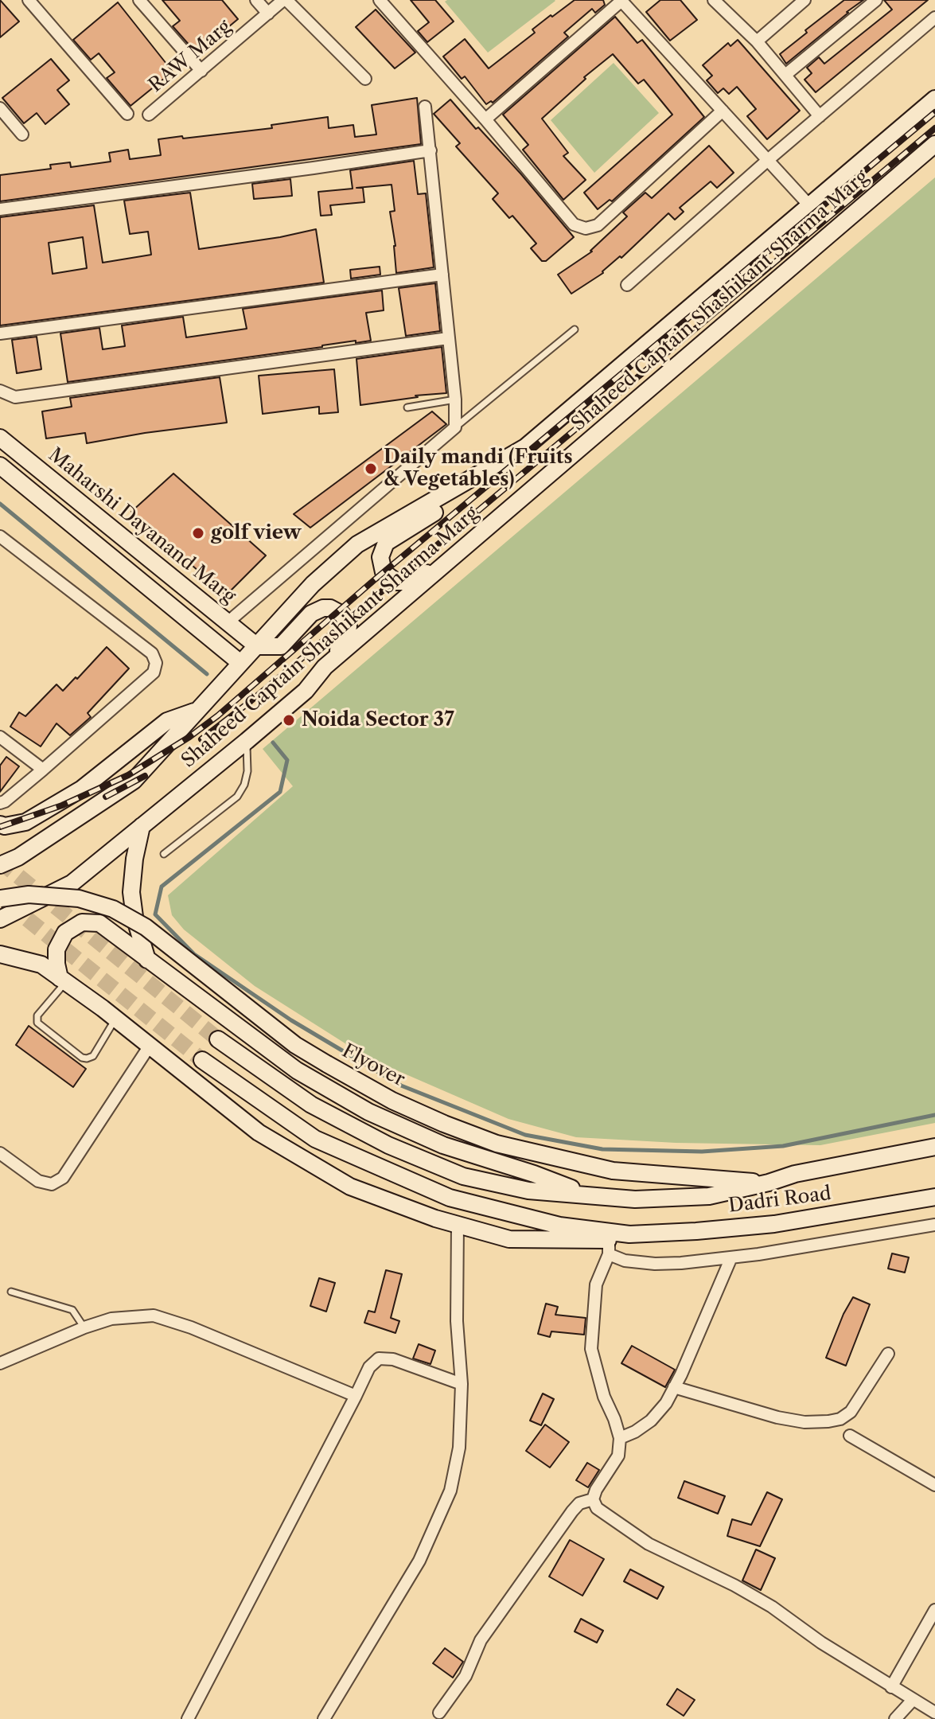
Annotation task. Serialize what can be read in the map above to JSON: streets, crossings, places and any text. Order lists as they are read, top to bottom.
{
  "streets": {
    "main road": [
      "Shaheed Captain Shashikant Sharma Marg",
      "Maharshi Dayanand Marg",
      "Flyover",
      "Dadri Road"
    ],
    "street": ["RAW Marg"]
  },
  "crossings": [
    ["Shaheed Captain Shashikant Sharma Marg", "Maharshi Dayanand Marg"],
    ["Flyover", "Dadri Road"]
  ],
  "places": ["Daily mandi (Fruits & Vegetables)", "golf view", "Noida Sector 37"]
}
